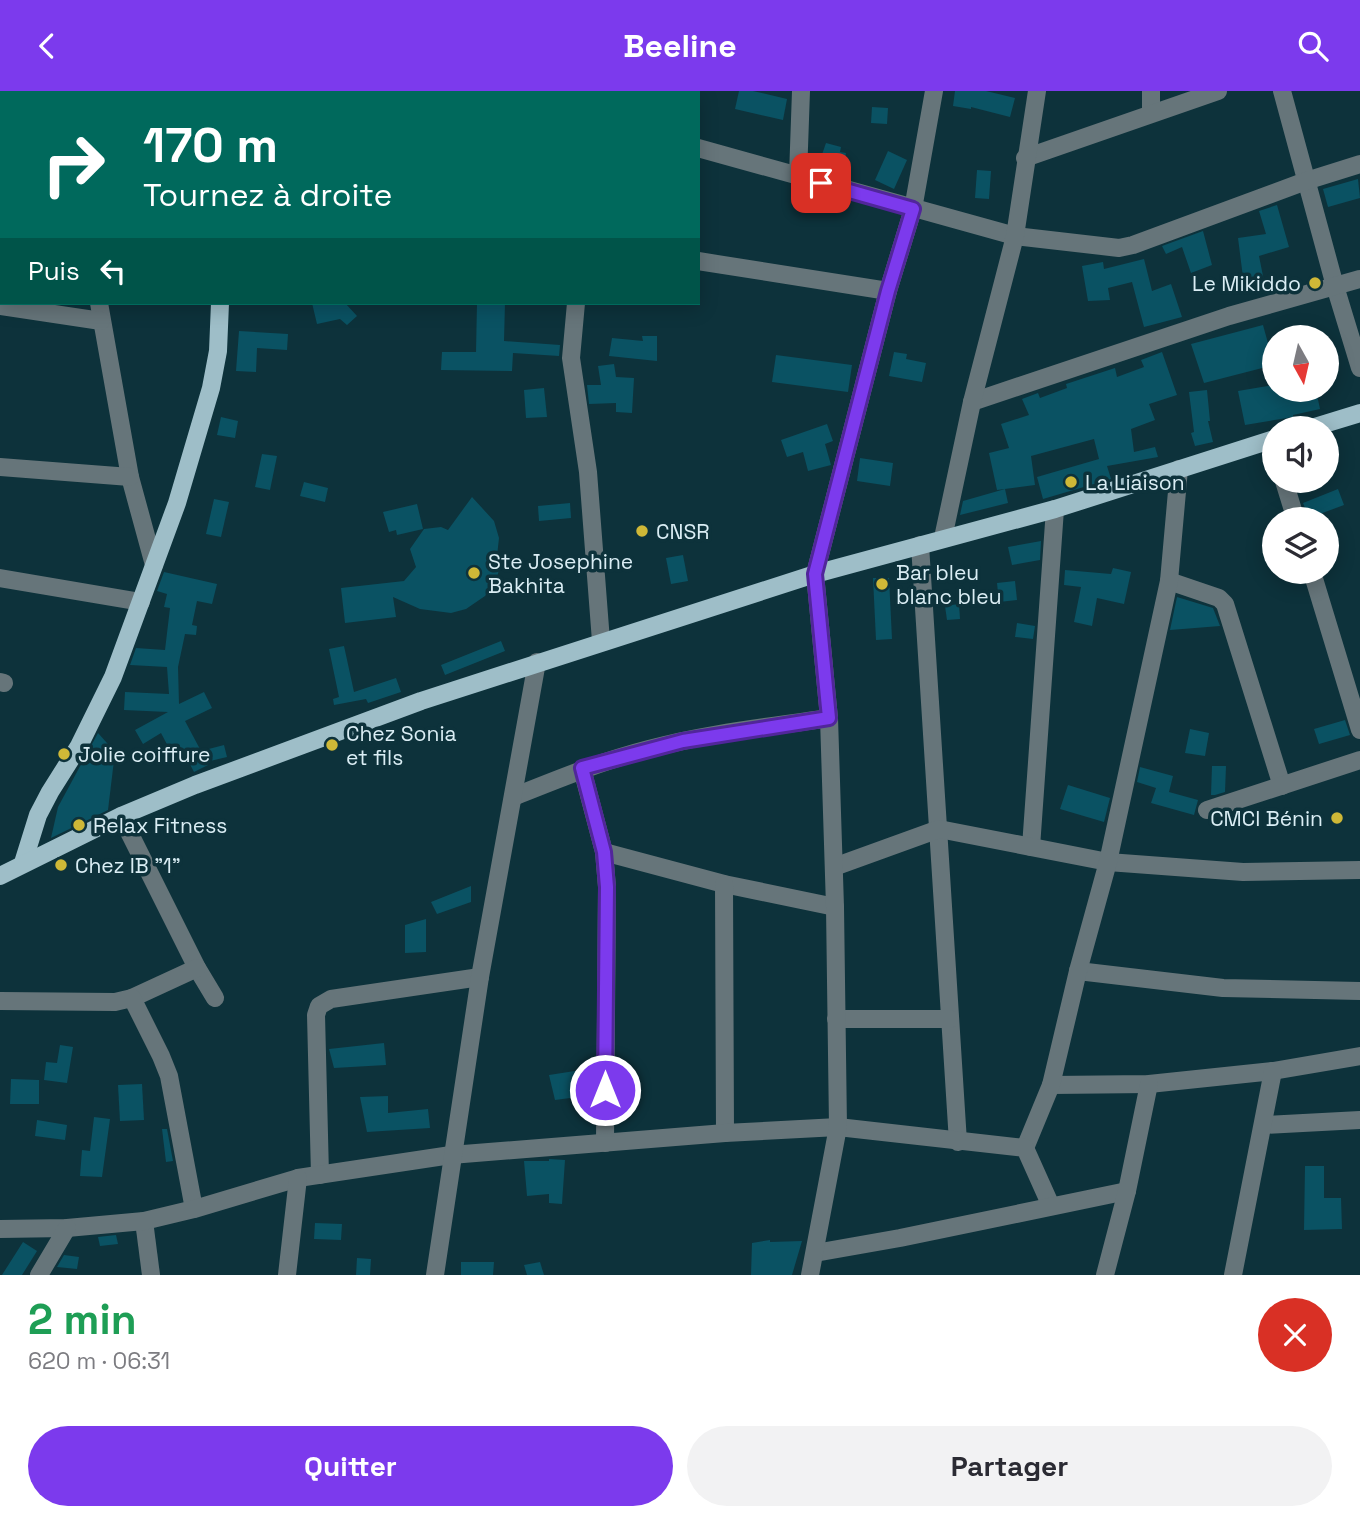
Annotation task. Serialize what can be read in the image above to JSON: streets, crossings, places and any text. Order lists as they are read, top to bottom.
{
  "places": [
    "Le Mikiddo",
    "La Liaison",
    "CNSR",
    "Ste Josephine Bakhita",
    "Bar bleu blanc bleu",
    "Chez Sonia et fils",
    "Jolie coiffure",
    "CMCI Bénin",
    "Relax Fitness",
    "Chez IB \"1\""
  ],
  "north": "bottom",
  "page": {
    "header": "Beeline",
    "turn": ["170 m", "Tournez à droite"],
    "then": "Puis",
    "heading": ["2 min", "620 m · 06:31"],
    "buttons": ["Quitter", "Partager"]
  }
}
